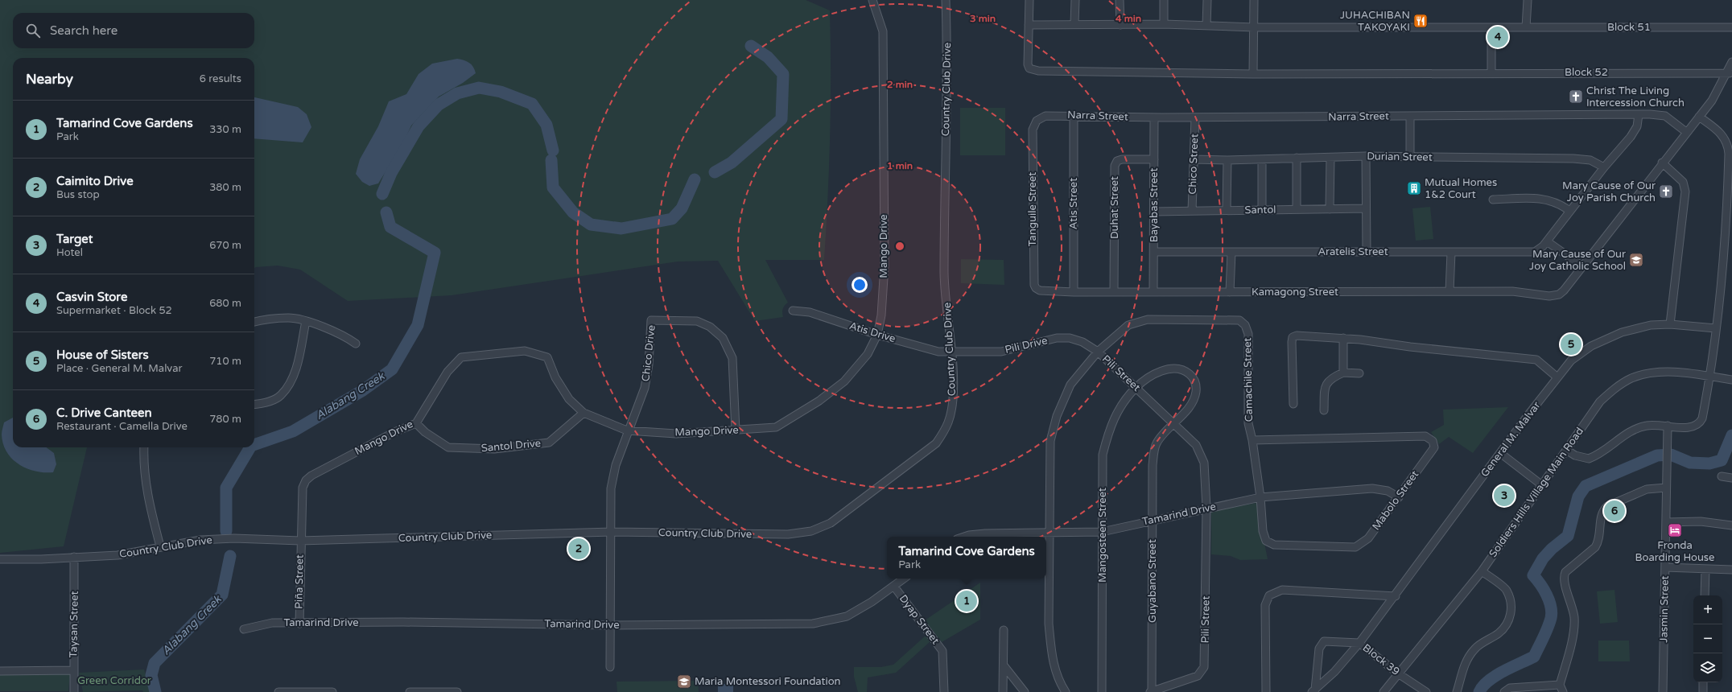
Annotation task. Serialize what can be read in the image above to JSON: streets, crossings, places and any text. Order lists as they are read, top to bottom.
{
  "streets": {
    "street": [
      "Block 51",
      "Block 52",
      "Country Club Drive",
      "Narra Street",
      "Durian Street",
      "Chico Street",
      "Atis Street",
      "Bayabas Street",
      "Duhat Street",
      "Tanguile Street",
      "Santol",
      "Mango Drive",
      "Aratelis Street",
      "Kamagong Street",
      "Atis Drive",
      "Pili Drive",
      "Chico Drive",
      "Pili Street",
      "Camachile Street",
      "General M. Malvar",
      "Santol Drive",
      "Soldiers Hills Village Main Road",
      "Mabolo Street",
      "Tamarind Drive",
      "Mangosteen Street",
      "Guyabano Street",
      "Piña Street",
      "Jasmin Street",
      "Dyap Street",
      "Taysan Street",
      "Block 39"
    ]
  },
  "crossings": [
    ["Block 51", "Block 52"],
    ["Country Club Drive", "Mango Drive"],
    ["Country Club Drive", "Atis Drive"],
    ["Country Club Drive", "Pili Drive"],
    ["Country Club Drive", "Chico Drive"],
    ["Country Club Drive", "Piña Street"],
    ["Country Club Drive", "Taysan Street"],
    ["Narra Street", "Chico Street"],
    ["Narra Street", "Atis Street"],
    ["Narra Street", "Bayabas Street"],
    ["Narra Street", "Tanguile Street"],
    ["Narra Street", "Aratelis Street"],
    ["Durian Street", "Chico Street"],
    ["Durian Street", "Aratelis Street"],
    ["Chico Street", "Santol"],
    ["Atis Street", "Kamagong Street"],
    ["Bayabas Street", "Duhat Street"],
    ["Bayabas Street", "Santol"],
    ["Bayabas Street", "Aratelis Street"],
    ["Bayabas Street", "Kamagong Street"],
    ["Duhat Street", "Kamagong Street"],
    ["Tanguile Street", "Kamagong Street"],
    ["Mango Drive", "Atis Drive"],
    ["Mango Drive", "Chico Drive"],
    ["Mango Drive", "Santol Drive"],
    ["Mango Drive", "Piña Street"],
    ["Atis Drive", "Pili Drive"],
    ["Pili Drive", "Pili Street"],
    ["Pili Drive", "Camachile Street"],
    ["Chico Drive", "Tamarind Drive"],
    ["Pili Street", "Camachile Street"],
    ["Pili Street", "Tamarind Drive"],
    ["Pili Street", "Mangosteen Street"],
    ["Pili Street", "Guyabano Street"],
    ["Camachile Street", "Mabolo Street"],
    ["General M. Malvar", "Block 39"],
    ["Soldiers Hills Village Main Road", "Block 39"],
    ["Mabolo Street", "Tamarind Drive"],
    ["Tamarind Drive", "Mangosteen Street"],
    ["Tamarind Drive", "Guyabano Street"],
    ["Tamarind Drive", "Piña Street"],
    ["Tamarind Drive", "Dyap Street"],
    ["Mangosteen Street", "Guyabano Street"]
  ],
  "water": ["Alabang Creek"],
  "parks": ["Green Corridor"],
  "places": {
    "restaurant": ["JUHACHIBAN TAKOYAKI"],
    "church": ["Christ The Living Intercession Church", "Mary Cause of Our Joy Parish Church"],
    "building": ["Mutual Homes 1&2 Court"],
    "school or university": ["Mary Cause of Our Joy Catholic School", "Maria Montessori Foundation"],
    "hotel": ["Fronda Boarding House"]
  },
  "page": {
    "search": "Search here",
    "pins": [
      "4",
      "5",
      "3",
      "6",
      "2",
      "1"
    ],
    "heading": ["Nearby", "6 results"],
    "list": [
      {
        "mark": "1",
        "name": "Tamarind Cove Gardens",
        "note": "Park",
        "value": "330 m"
      },
      {
        "mark": "2",
        "name": "Caimito Drive",
        "note": "Bus stop",
        "value": "380 m"
      },
      {
        "mark": "3",
        "name": "Target",
        "note": "Hotel",
        "value": "670 m"
      },
      {
        "mark": "4",
        "name": "Casvin Store",
        "note": "Supermarket · Block 52",
        "value": "680 m"
      },
      {
        "mark": "5",
        "name": "House of Sisters",
        "note": "Place · General M. Malvar",
        "value": "710 m"
      },
      {
        "mark": "6",
        "name": "C. Drive Canteen",
        "note": "Restaurant · Camella Drive",
        "value": "780 m"
      }
    ],
    "popup": ["Tamarind Cove Gardens", "Park"],
    "map_buttons": ["+", "−"]
  },
  "rings": [
    "4 min",
    "3 min",
    "2 min",
    "1 min"
  ]
}
